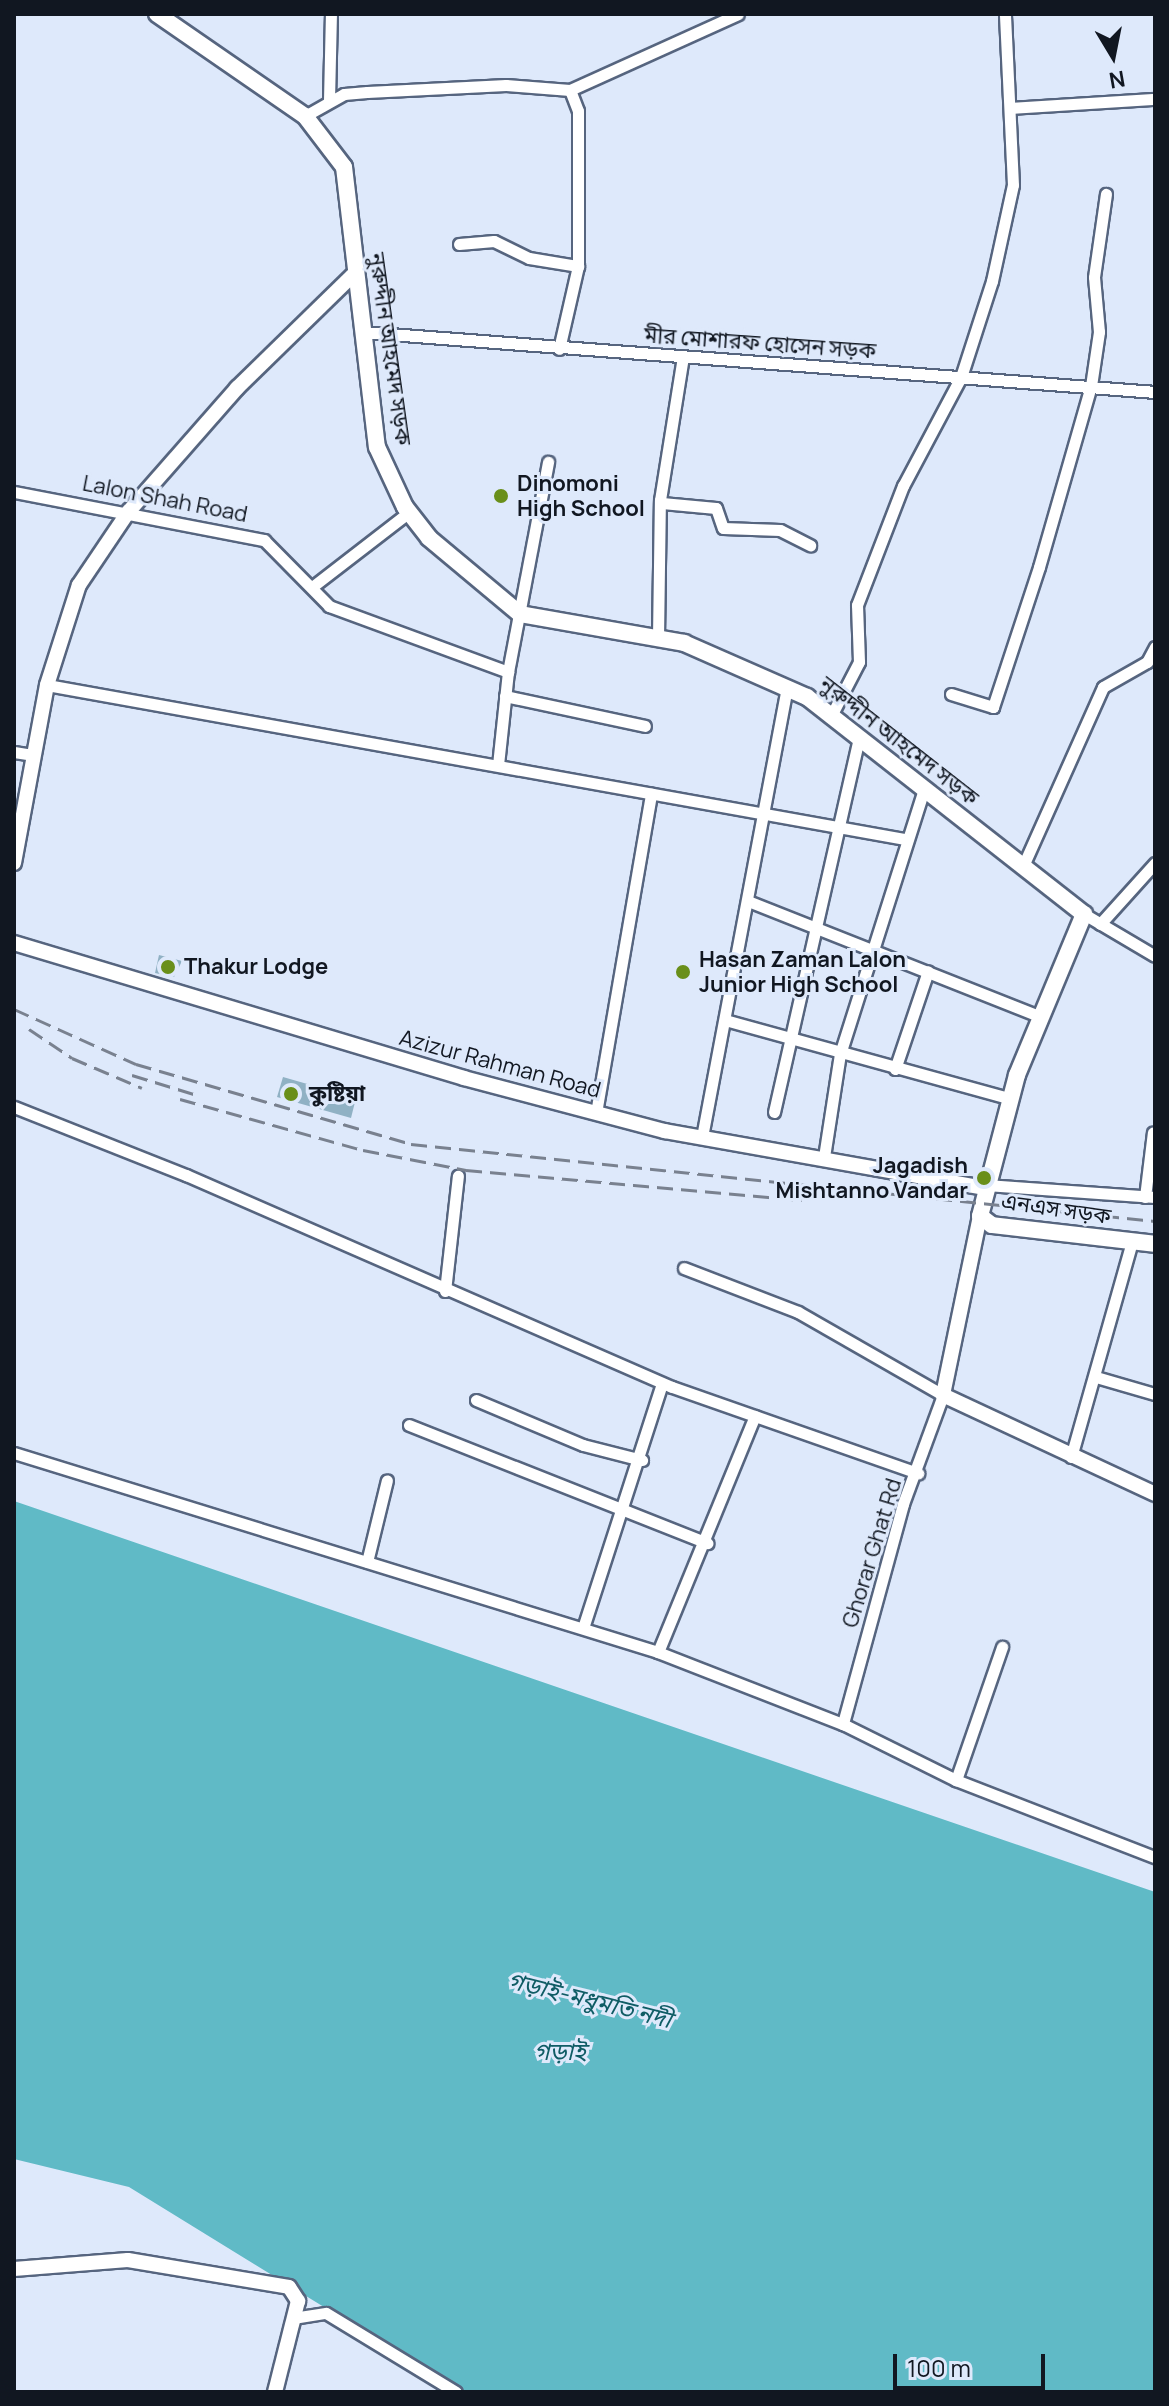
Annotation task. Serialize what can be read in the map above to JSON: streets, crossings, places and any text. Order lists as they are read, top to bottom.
{
  "streets": {
    "main road": ["নুরুদ্দীন আহমেদ সড়ক", "এনএস সড়ক"],
    "street": [
      "মীর মোশারফ হোসেন সড়ক",
      "Lalon Shah Road",
      "Azizur Rahman Road",
      "Ghorar Ghat Rd"
    ]
  },
  "crossings": [
    ["মীর মোশারফ হোসেন সড়ক", "নুরুদ্দীন আহমেদ সড়ক"],
    ["নুরুদ্দীন আহমেদ সড়ক", "এনএস সড়ক"],
    ["Azizur Rahman Road", "এনএস সড়ক"]
  ],
  "water": ["গড়াই-মধুমতি নদী", "গড়াই"],
  "places": [
    "Dinomoni High School",
    "Thakur Lodge",
    "Hasan Zaman Lalon Junior High School",
    "কুষ্টিয়া",
    "Jagadish Mishtanno Vandar"
  ],
  "scale_bar": "100 m",
  "north": "bottom"
}
